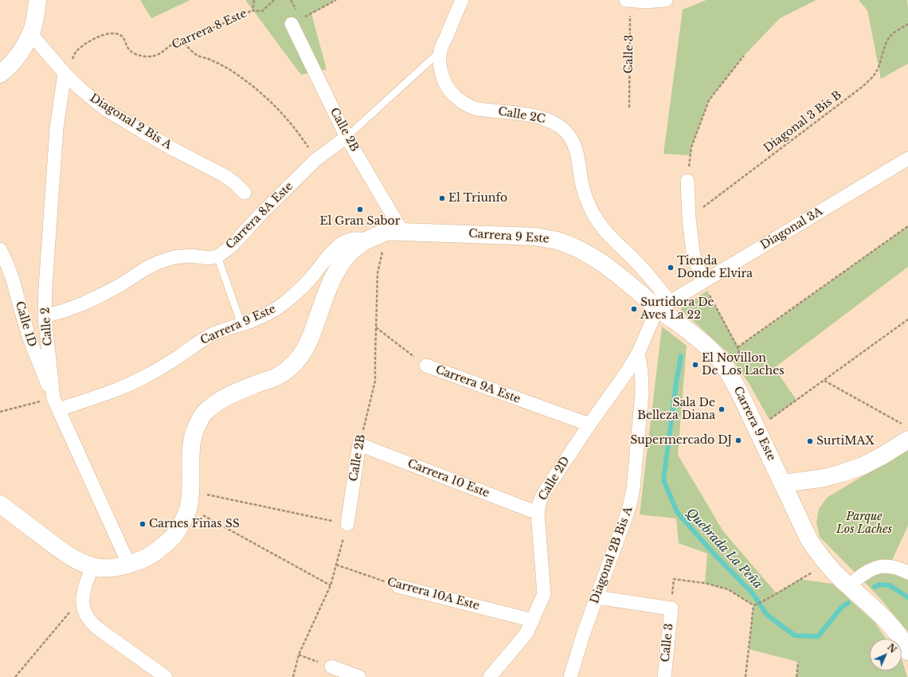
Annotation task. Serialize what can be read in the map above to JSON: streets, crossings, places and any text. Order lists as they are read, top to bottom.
{
  "streets": {
    "street": [
      "Calle 3",
      "Calle 2C",
      "Diagonal 2 Bis A",
      "Calle 2B",
      "Carrera 8A Este",
      "Diagonal 3A",
      "Carrera 9 Este",
      "Calle 1D",
      "Calle 2",
      "Carrera 9A Este",
      "Carrera 10 Este",
      "Calle 2D",
      "Diagonal 2B Bis A",
      "Carrera 10A Este"
    ],
    "path": ["Carrera 8 Este", "Diagonal 3 Bis B"]
  },
  "crossings": [
    ["Carrera 8 Este", "Diagonal 2 Bis A"],
    ["Carrera 8 Este", "Calle 2"],
    ["Calle 2C", "Carrera 8A Este"],
    ["Calle 2C", "Diagonal 3A"],
    ["Calle 2C", "Carrera 9 Este"],
    ["Calle 2C", "Calle 2D"],
    ["Diagonal 2 Bis A", "Calle 2"],
    ["Calle 2B", "Carrera 8A Este"],
    ["Calle 2B", "Carrera 9 Este"],
    ["Calle 2B", "Carrera 9A Este"],
    ["Calle 2B", "Carrera 10 Este"],
    ["Carrera 8A Este", "Calle 2"],
    ["Diagonal 3A", "Carrera 9 Este"],
    ["Diagonal 3A", "Calle 2D"],
    ["Carrera 9 Este", "Calle 1D"],
    ["Carrera 9 Este", "Calle 2"],
    ["Carrera 9 Este", "Calle 2D"],
    ["Calle 1D", "Calle 2"],
    ["Carrera 9A Este", "Calle 2D"],
    ["Carrera 10 Este", "Calle 2D"],
    ["Calle 2D", "Diagonal 2B Bis A"],
    ["Calle 2D", "Carrera 10A Este"]
  ],
  "water": ["Quebrada La Peña"],
  "parks": ["Parque Los Laches"],
  "places": [
    "El Triunfo",
    "El Gran Sabor",
    "Tienda Donde Elvira",
    "Surtidora De Aves La 22",
    "El Novillon De Los Laches",
    "Sala De Belleza Diana",
    "Supermercado DJ",
    "SurtiMAX",
    "Carnes Finas SS"
  ],
  "north": "top right"
}
